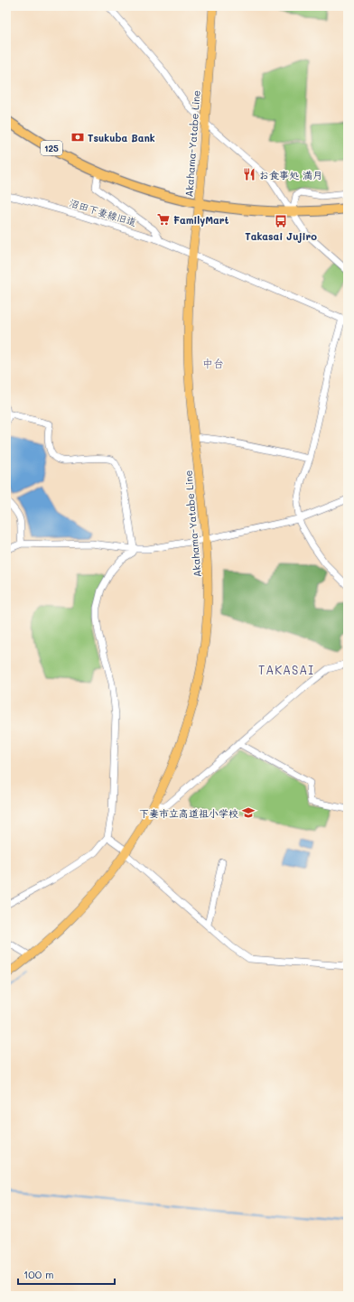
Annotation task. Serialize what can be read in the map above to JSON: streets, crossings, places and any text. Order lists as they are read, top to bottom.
{
  "streets": {
    "highway": ["125"],
    "main road": ["Akahama-Yatabe Line"],
    "street": ["沼田下妻線旧道"]
  },
  "crossings": [
    ["Akahama-Yatabe Line", "125"],
    ["Akahama-Yatabe Line", "沼田下妻線旧道"]
  ],
  "districts": ["中台", "TAKASAI"],
  "places": {
    "bank": ["Tsukuba Bank"],
    "restaurant": ["お食事処 満月"],
    "supermarket": ["FamilyMart"],
    "bus stop": ["Takasai Jujiro"],
    "school or university": ["下妻市立高道祖小学校"]
  },
  "scale_bar": "100 m"
}
